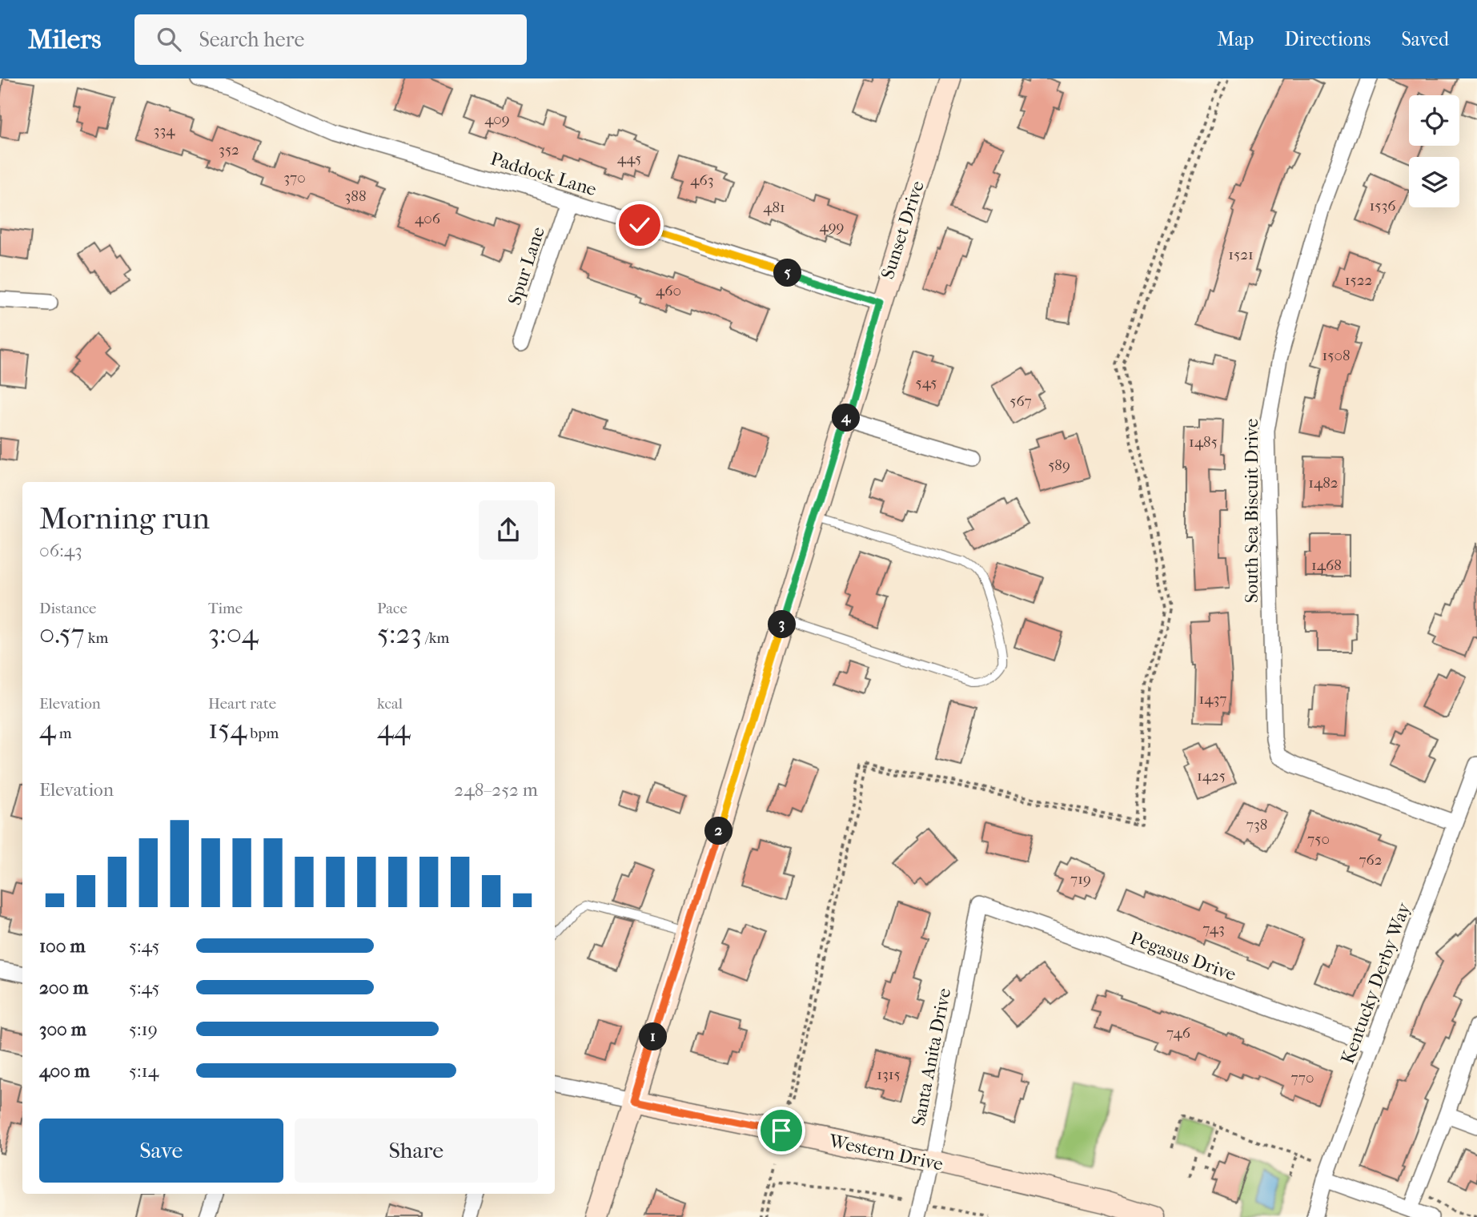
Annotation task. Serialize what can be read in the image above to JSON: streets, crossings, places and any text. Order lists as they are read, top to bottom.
{
  "streets": {
    "main road": ["Sunset Drive", "Western Drive"],
    "street": [
      "Paddock Lane",
      "Spur Lane",
      "South Sea Biscuit Drive",
      "Pegasus Drive",
      "Kentucky Derby Way",
      "Santa Anita Drive"
    ]
  },
  "crossings": [
    ["Paddock Lane", "Sunset Drive"],
    ["Paddock Lane", "Spur Lane"],
    ["Sunset Drive", "Western Drive"],
    ["South Sea Biscuit Drive", "Kentucky Derby Way"],
    ["Pegasus Drive", "Kentucky Derby Way"],
    ["Pegasus Drive", "Santa Anita Drive"],
    ["Santa Anita Drive", "Western Drive"]
  ],
  "house_numbers": [
    "409",
    "334",
    "352",
    "445",
    "370",
    "463",
    "388",
    "1536",
    "481",
    "406",
    "499",
    "1521",
    "1522",
    "460",
    "1508",
    "545",
    "567",
    "1485",
    "589",
    "1482",
    "1468",
    "1437",
    "1425",
    "738",
    "750",
    "762",
    "719",
    "743",
    "746",
    "1315",
    "770"
  ],
  "page": {
    "header": "Milers",
    "search": "Search here",
    "nav": ["Map", "Directions", "Saved"],
    "pins": [
      "5",
      "4",
      "3",
      "2",
      "1"
    ],
    "heading": ["Morning run", "06:43"],
    "stats": [
      ["Distance", "0.57 km"],
      ["Time", "3:04"],
      ["Pace", "5:23 /km"],
      ["Elevation", "4 m"],
      ["Heart rate", "154 bpm"],
      ["kcal", "44"]
    ],
    "chart": ["Elevation", "248–252 m"],
    "list": [
      {
        "name": "100 m",
        "note": "5:45"
      },
      {
        "name": "200 m",
        "note": "5:45"
      },
      {
        "name": "300 m",
        "note": "5:19"
      },
      {
        "name": "400 m",
        "note": "5:14"
      }
    ],
    "buttons": ["Save", "Share"]
  }
}
